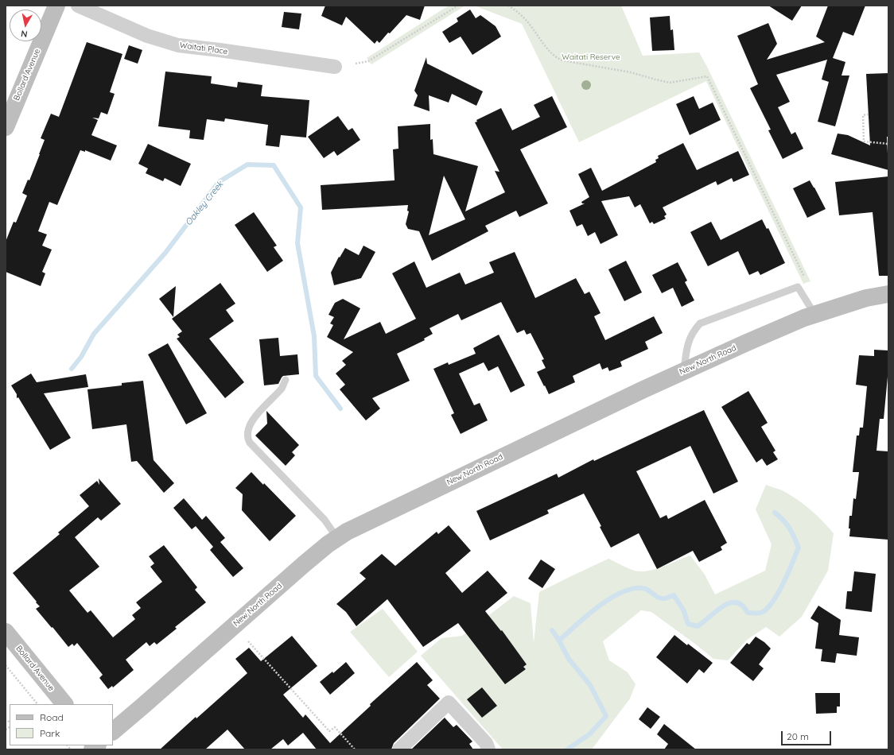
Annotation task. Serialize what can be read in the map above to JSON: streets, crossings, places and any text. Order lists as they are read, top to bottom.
{
  "streets": {
    "main road": ["Bollard Avenue", "New North Road"],
    "street": ["Waitati Place"]
  },
  "water": ["Oakley Creek"],
  "parks": ["Waitati Reserve"],
  "legend": ["Road", "Park"],
  "scale_bar": "20 m",
  "north": "bottom"
}
